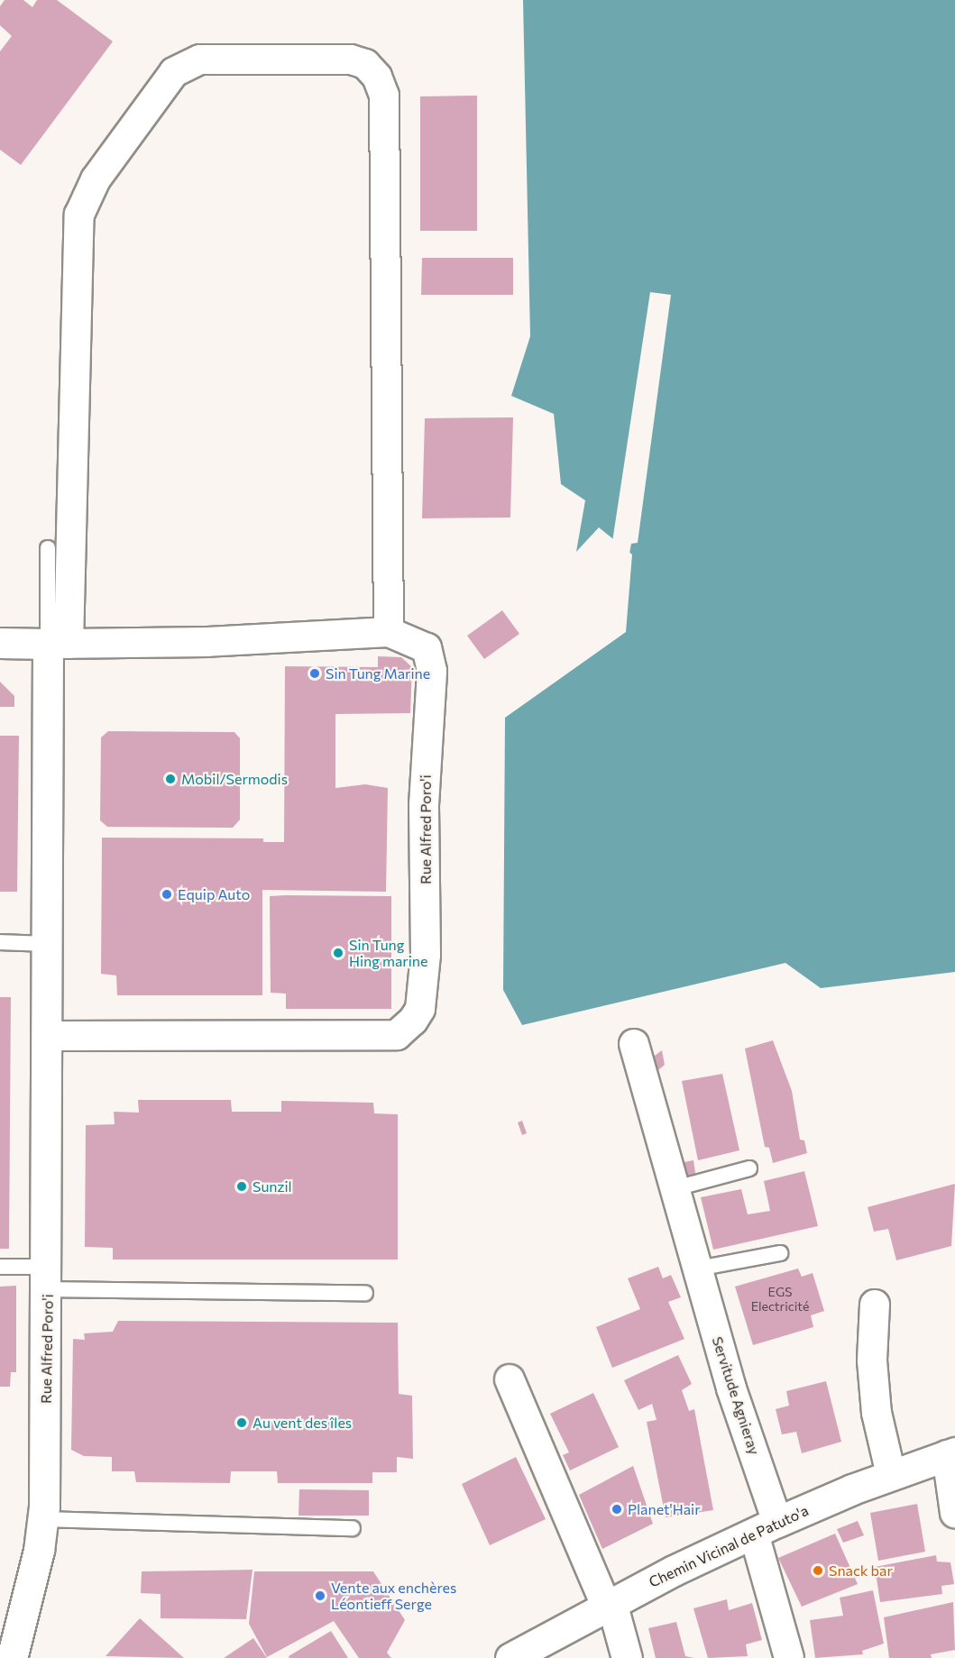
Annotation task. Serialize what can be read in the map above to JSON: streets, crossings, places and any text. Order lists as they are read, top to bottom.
{
  "streets": {
    "main road": ["Rue Alfred Poro'i", "Chemin Vicinal de Patuto'a"],
    "street": ["Servitude Agnieray"]
  },
  "crossings": [
    ["Servitude Agnieray", "Chemin Vicinal de Patuto'a"]
  ],
  "places": [
    "Sin Tung Marine",
    "Mobil/Sermodis",
    "Equip Auto",
    "Sin Tung Hing marine",
    "Sunzil",
    "Au vent des îles",
    "Planet'Hair",
    "Snack bar",
    "Vente aux enchères Léontieff Serge"
  ],
  "house_numbers": ["EGS Electricité"]
}
